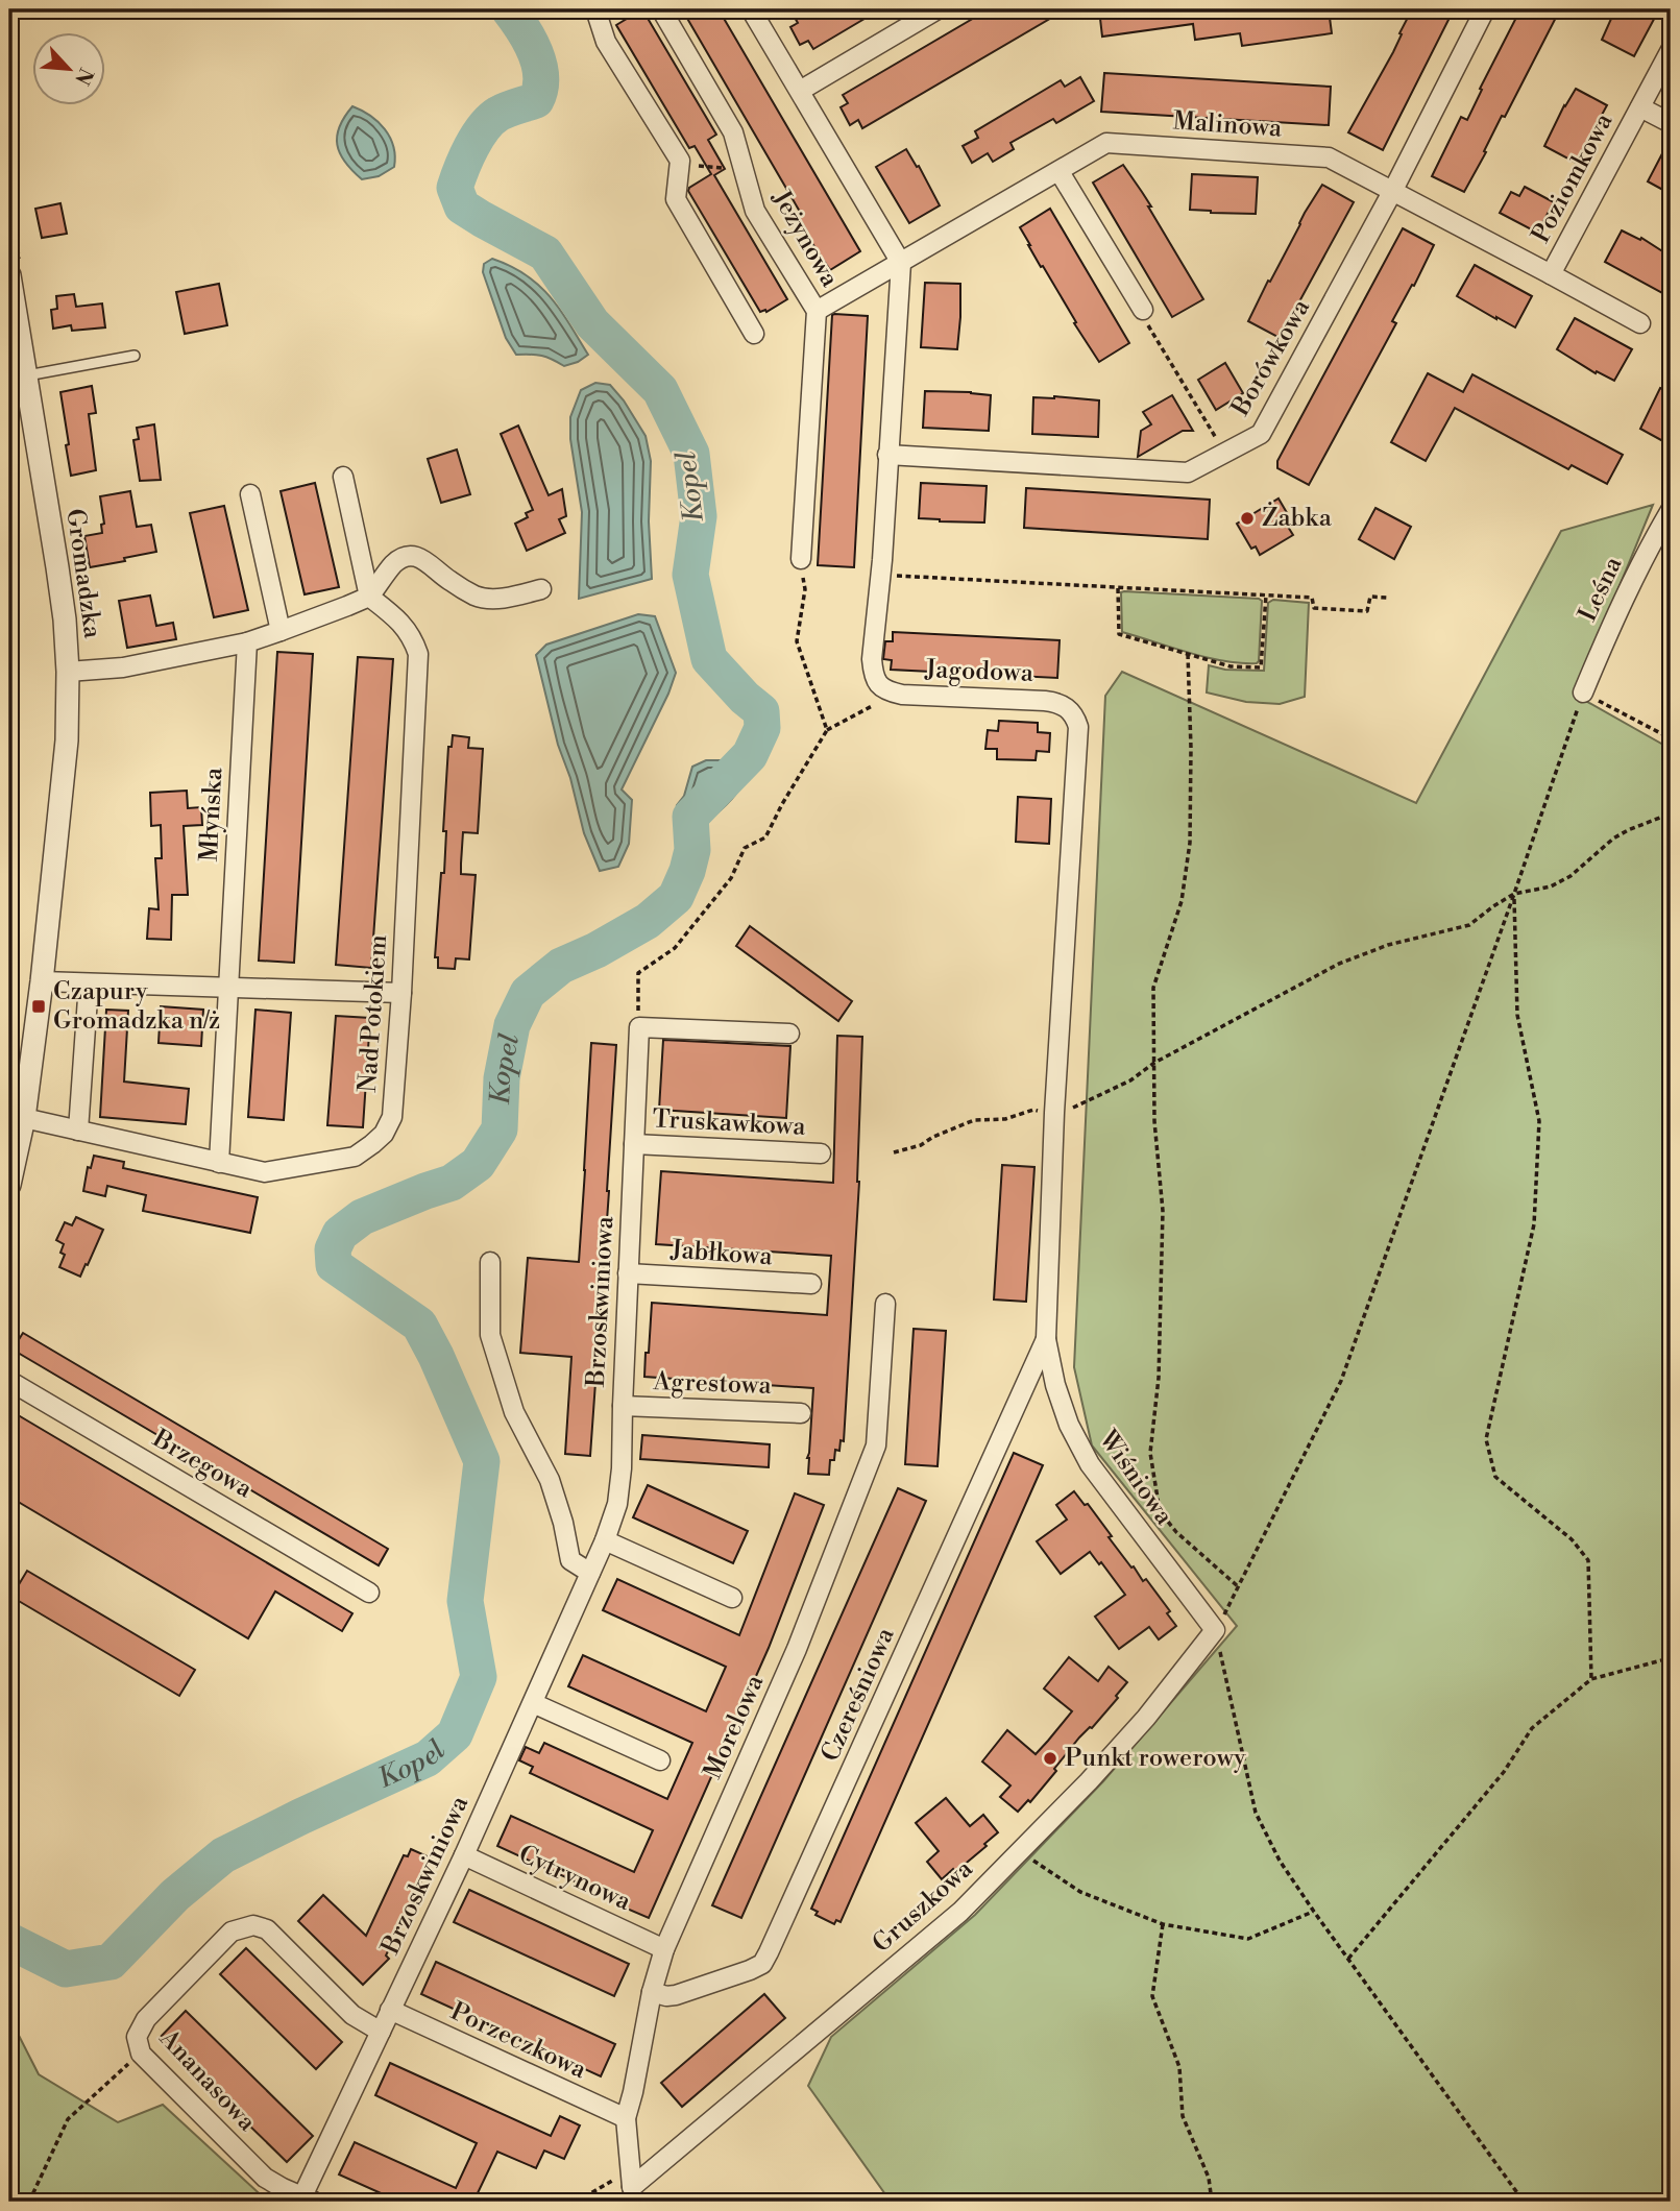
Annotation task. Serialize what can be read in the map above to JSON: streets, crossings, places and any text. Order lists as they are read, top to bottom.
{
  "streets": {
    "street": [
      "Malinowa",
      "Poziomkowa",
      "Jeżynowa",
      "Borówkowa",
      "Gromadzka",
      "Leśna",
      "Jagodowa",
      "Młyńska",
      "Nad Potokiem",
      "Truskawkowa",
      "Jabłkowa",
      "Brzoskwiniowa",
      "Agrestowa",
      "Brzegowa",
      "Wiśniowa",
      "Czereśniowa",
      "Morelowa",
      "Cytrynowa",
      "Gruszkowa",
      "Porzeczkowa",
      "Ananasowa"
    ]
  },
  "crossings": [
    ["Malinowa", "Poziomkowa"],
    ["Malinowa", "Jeżynowa"],
    ["Malinowa", "Borówkowa"],
    ["Malinowa", "Jagodowa"],
    ["Poziomkowa", "Borówkowa"],
    ["Borówkowa", "Jagodowa"],
    ["Gromadzka", "Nad Potokiem"],
    ["Jagodowa", "Wiśniowa"],
    ["Jagodowa", "Czereśniowa"],
    ["Młyńska", "Nad Potokiem"],
    ["Truskawkowa", "Brzoskwiniowa"],
    ["Jabłkowa", "Brzoskwiniowa"],
    ["Brzoskwiniowa", "Agrestowa"],
    ["Brzoskwiniowa", "Cytrynowa"],
    ["Brzoskwiniowa", "Porzeczkowa"],
    ["Brzoskwiniowa", "Ananasowa"],
    ["Wiśniowa", "Czereśniowa"],
    ["Wiśniowa", "Gruszkowa"],
    ["Czereśniowa", "Morelowa"],
    ["Morelowa", "Cytrynowa"],
    ["Morelowa", "Gruszkowa"],
    ["Morelowa", "Porzeczkowa"]
  ],
  "water": ["Kopel"],
  "places": {
    "other": ["Żabka", "Punkt rowerowy"],
    "transit": ["Czapury Gromadzka n/ż"]
  },
  "north": "bottom right"
}
